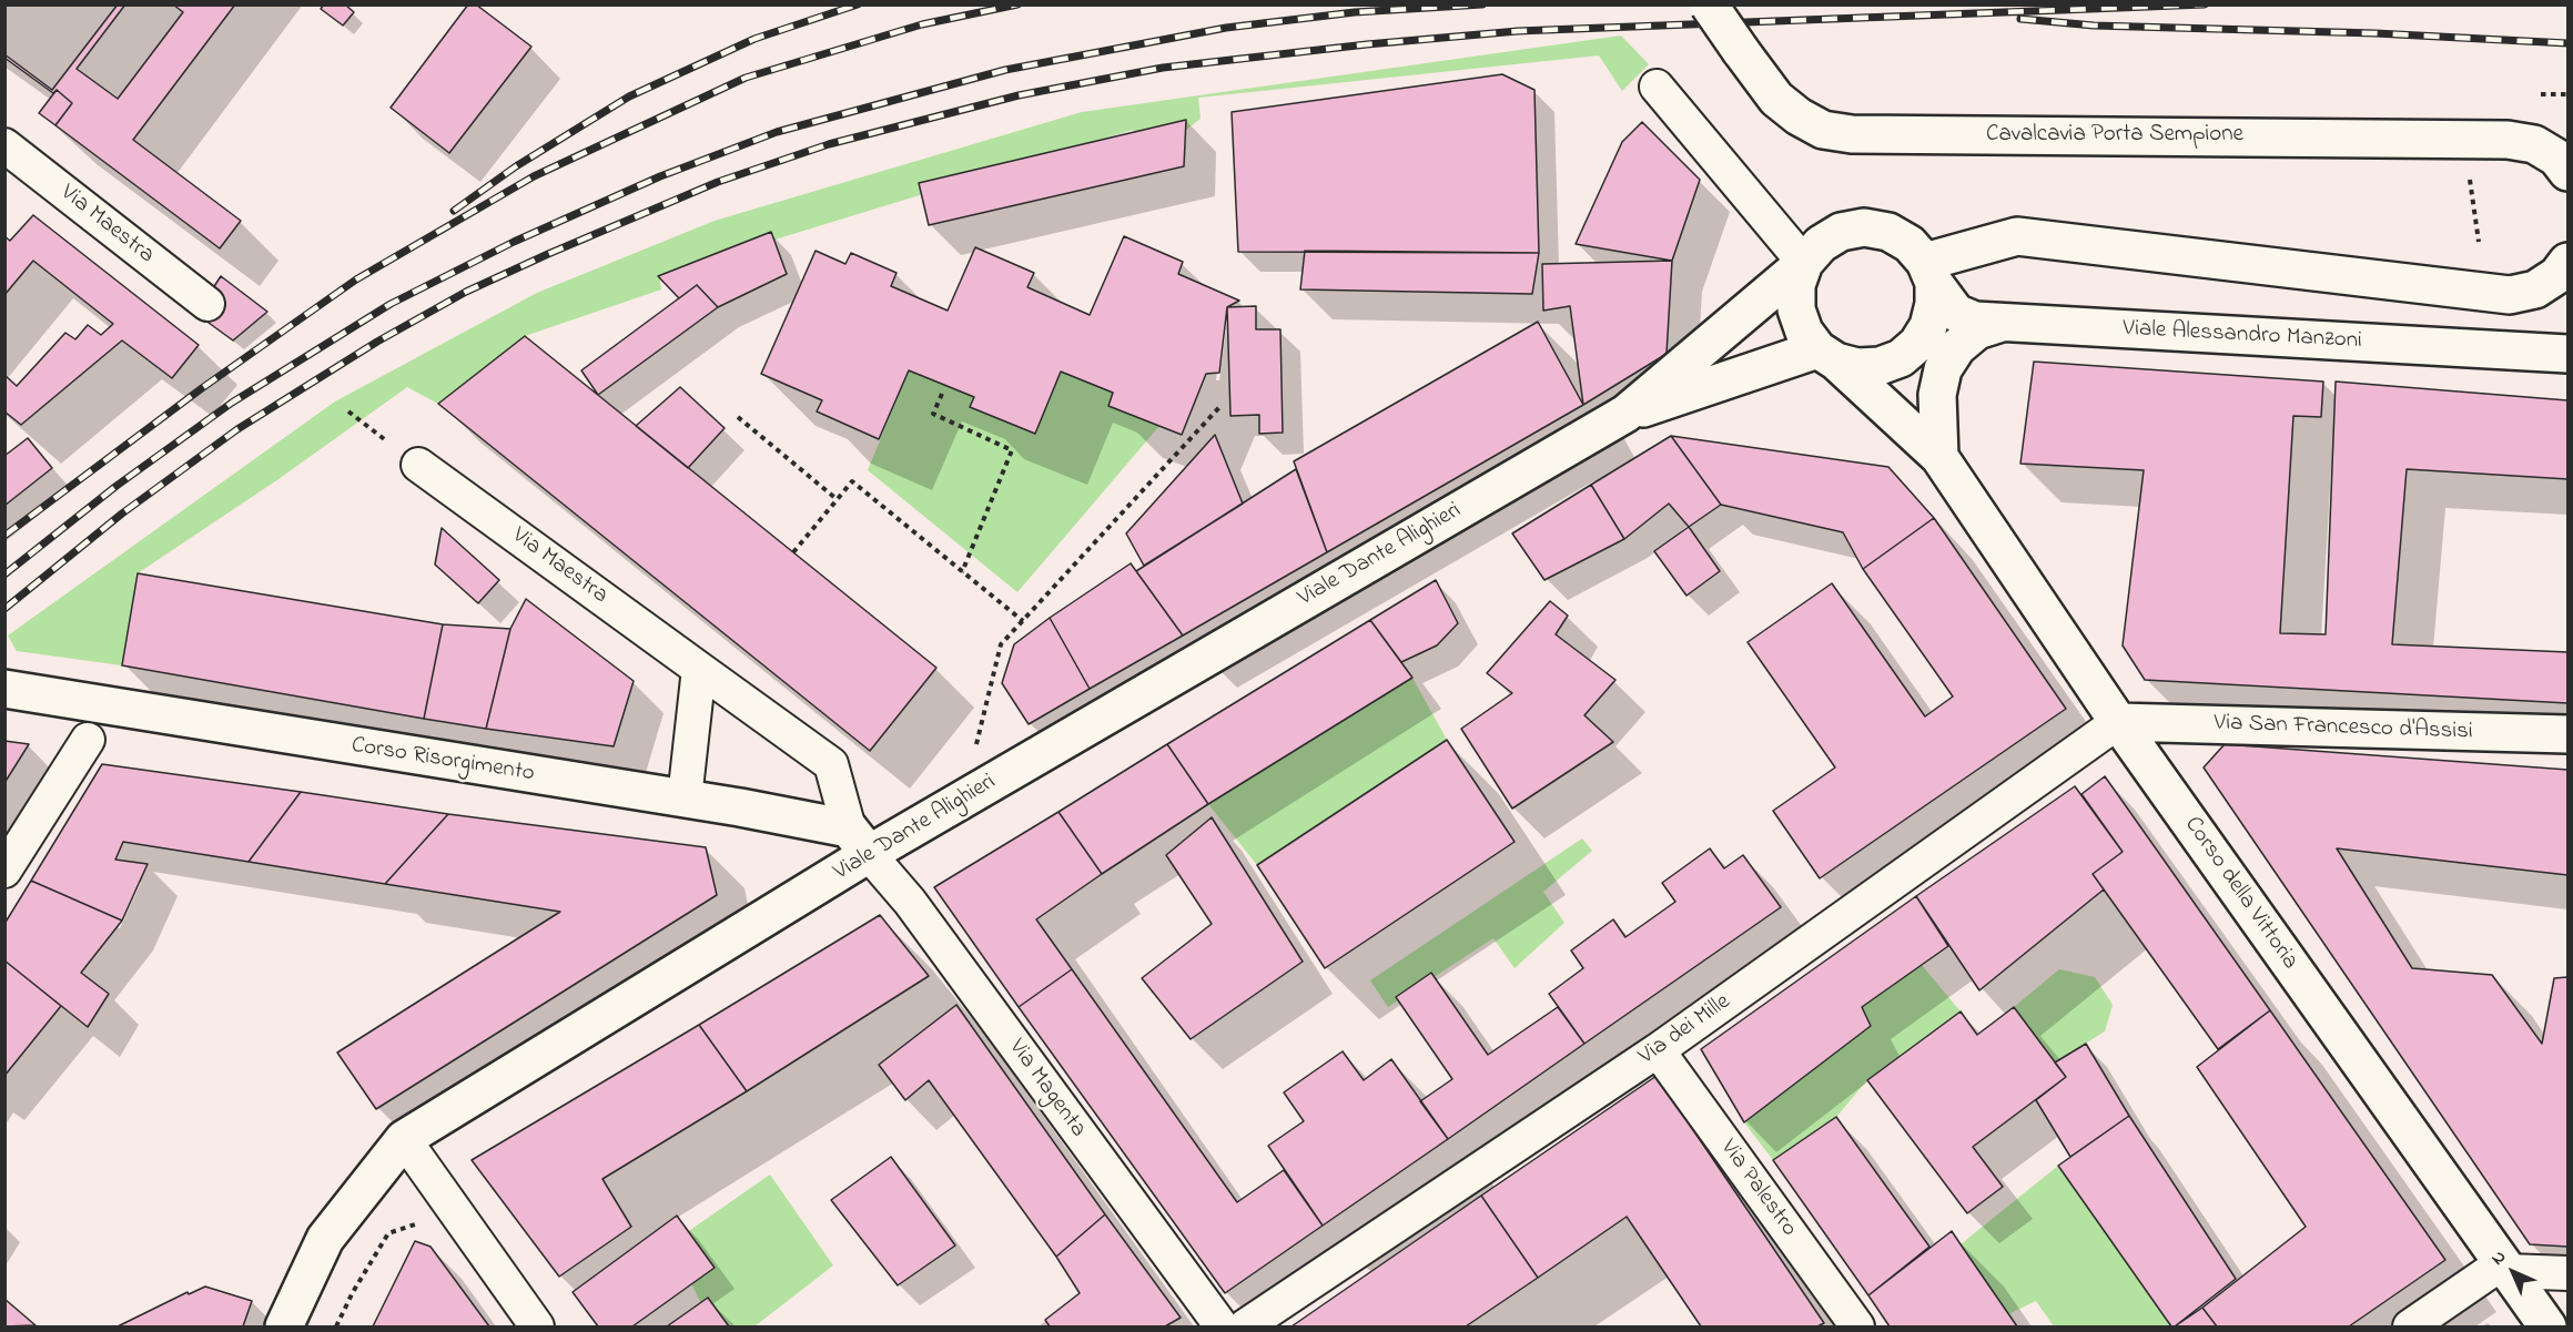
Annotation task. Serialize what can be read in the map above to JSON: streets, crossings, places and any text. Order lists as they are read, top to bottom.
{
  "streets": {
    "main road": [
      "Cavalcavia Porta Sempione",
      "Viale Alessandro Manzoni",
      "Viale Dante Alighieri",
      "Via San Francesco d'Assisi",
      "Corso Risorgimento",
      "Corso della Vittoria"
    ],
    "street": [
      "Via Maestra",
      "Via dei Mille",
      "Via Magenta",
      "Via Palestro"
    ]
  },
  "crossings": [
    ["Via Maestra", "Viale Dante Alighieri"],
    ["Via Maestra", "Corso Risorgimento"],
    ["Via Maestra", "Via Magenta"],
    ["Viale Alessandro Manzoni", "Corso della Vittoria"],
    ["Viale Dante Alighieri", "Corso Risorgimento"],
    ["Viale Dante Alighieri", "Via Magenta"],
    ["Via San Francesco d'Assisi", "Corso della Vittoria"],
    ["Via San Francesco d'Assisi", "Via dei Mille"],
    ["Corso Risorgimento", "Via Magenta"],
    ["Corso della Vittoria", "Via dei Mille"],
    ["Via dei Mille", "Via Palestro"]
  ],
  "north": "top left"
}
